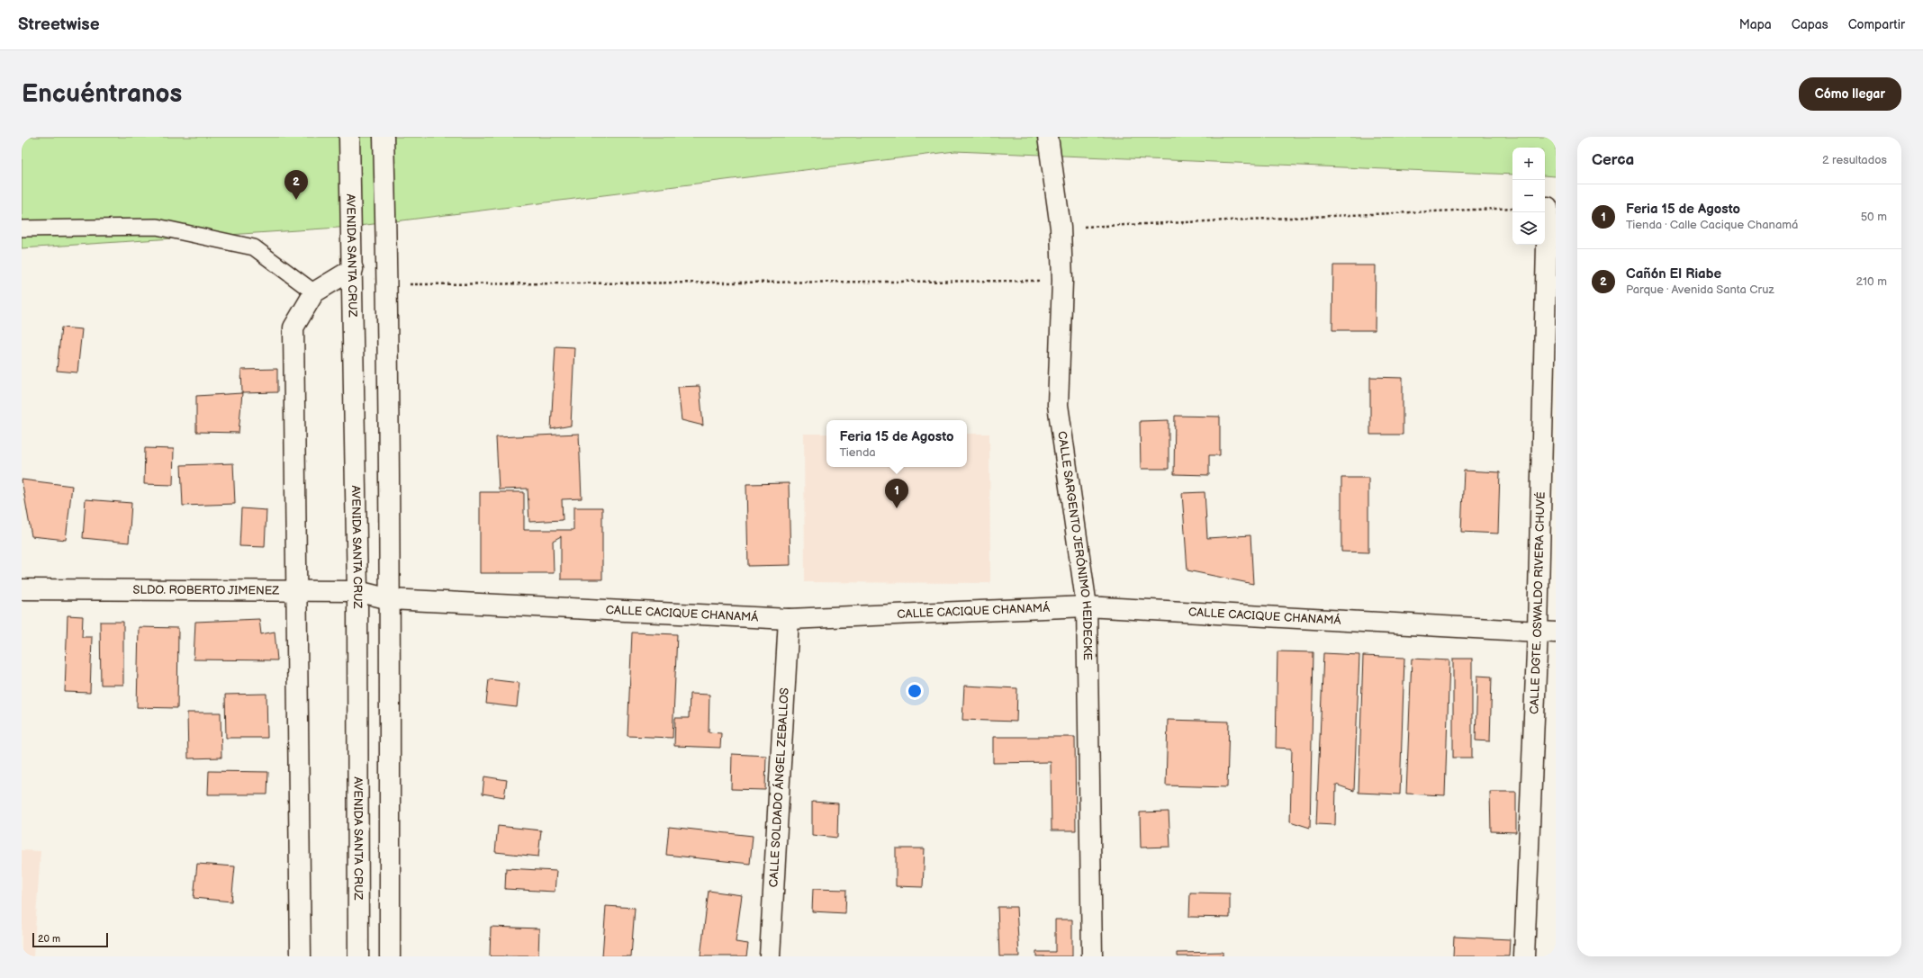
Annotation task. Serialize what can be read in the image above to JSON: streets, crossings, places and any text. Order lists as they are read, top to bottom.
{
  "streets": {
    "street": [
      "AVENIDA SANTA CRUZ",
      "CALLE SARGENTO JERÓNIMO HEIDECKE",
      "SLDO. ROBERTO JIMENEZ",
      "CALLE DGTE. OSWALDO RIVERA CHUVÉ",
      "CALLE CACIQUE CHANAMÁ",
      "CALLE SOLDADO ÁNGEL ZEBALLOS"
    ]
  },
  "crossings": [
    ["AVENIDA SANTA CRUZ", "SLDO. ROBERTO JIMENEZ"],
    ["CALLE SARGENTO JERÓNIMO HEIDECKE", "CALLE CACIQUE CHANAMÁ"],
    ["SLDO. ROBERTO JIMENEZ", "CALLE CACIQUE CHANAMÁ"],
    ["CALLE DGTE. OSWALDO RIVERA CHUVÉ", "CALLE CACIQUE CHANAMÁ"],
    ["CALLE CACIQUE CHANAMÁ", "CALLE SOLDADO ÁNGEL ZEBALLOS"]
  ],
  "scale_bar": "20 m",
  "page": {
    "header": "Streetwise",
    "nav": ["Mapa", "Capas", "Compartir"],
    "buttons": "Cómo llegar",
    "title": "Encuéntranos",
    "heading": ["Cerca", "2 resultados"],
    "map_buttons": ["+", "−"],
    "pins": ["2", "1"],
    "list": [
      {
        "mark": "1",
        "name": "Feria 15 de Agosto",
        "note": "Tienda · Calle Cacique Chanamá",
        "value": "50 m"
      },
      {
        "mark": "2",
        "name": "Cañón El Riabe",
        "note": "Parque · Avenida Santa Cruz",
        "value": "210 m"
      }
    ],
    "popup": ["Feria 15 de Agosto", "Tienda"],
    "scale": "20 m"
  }
}
